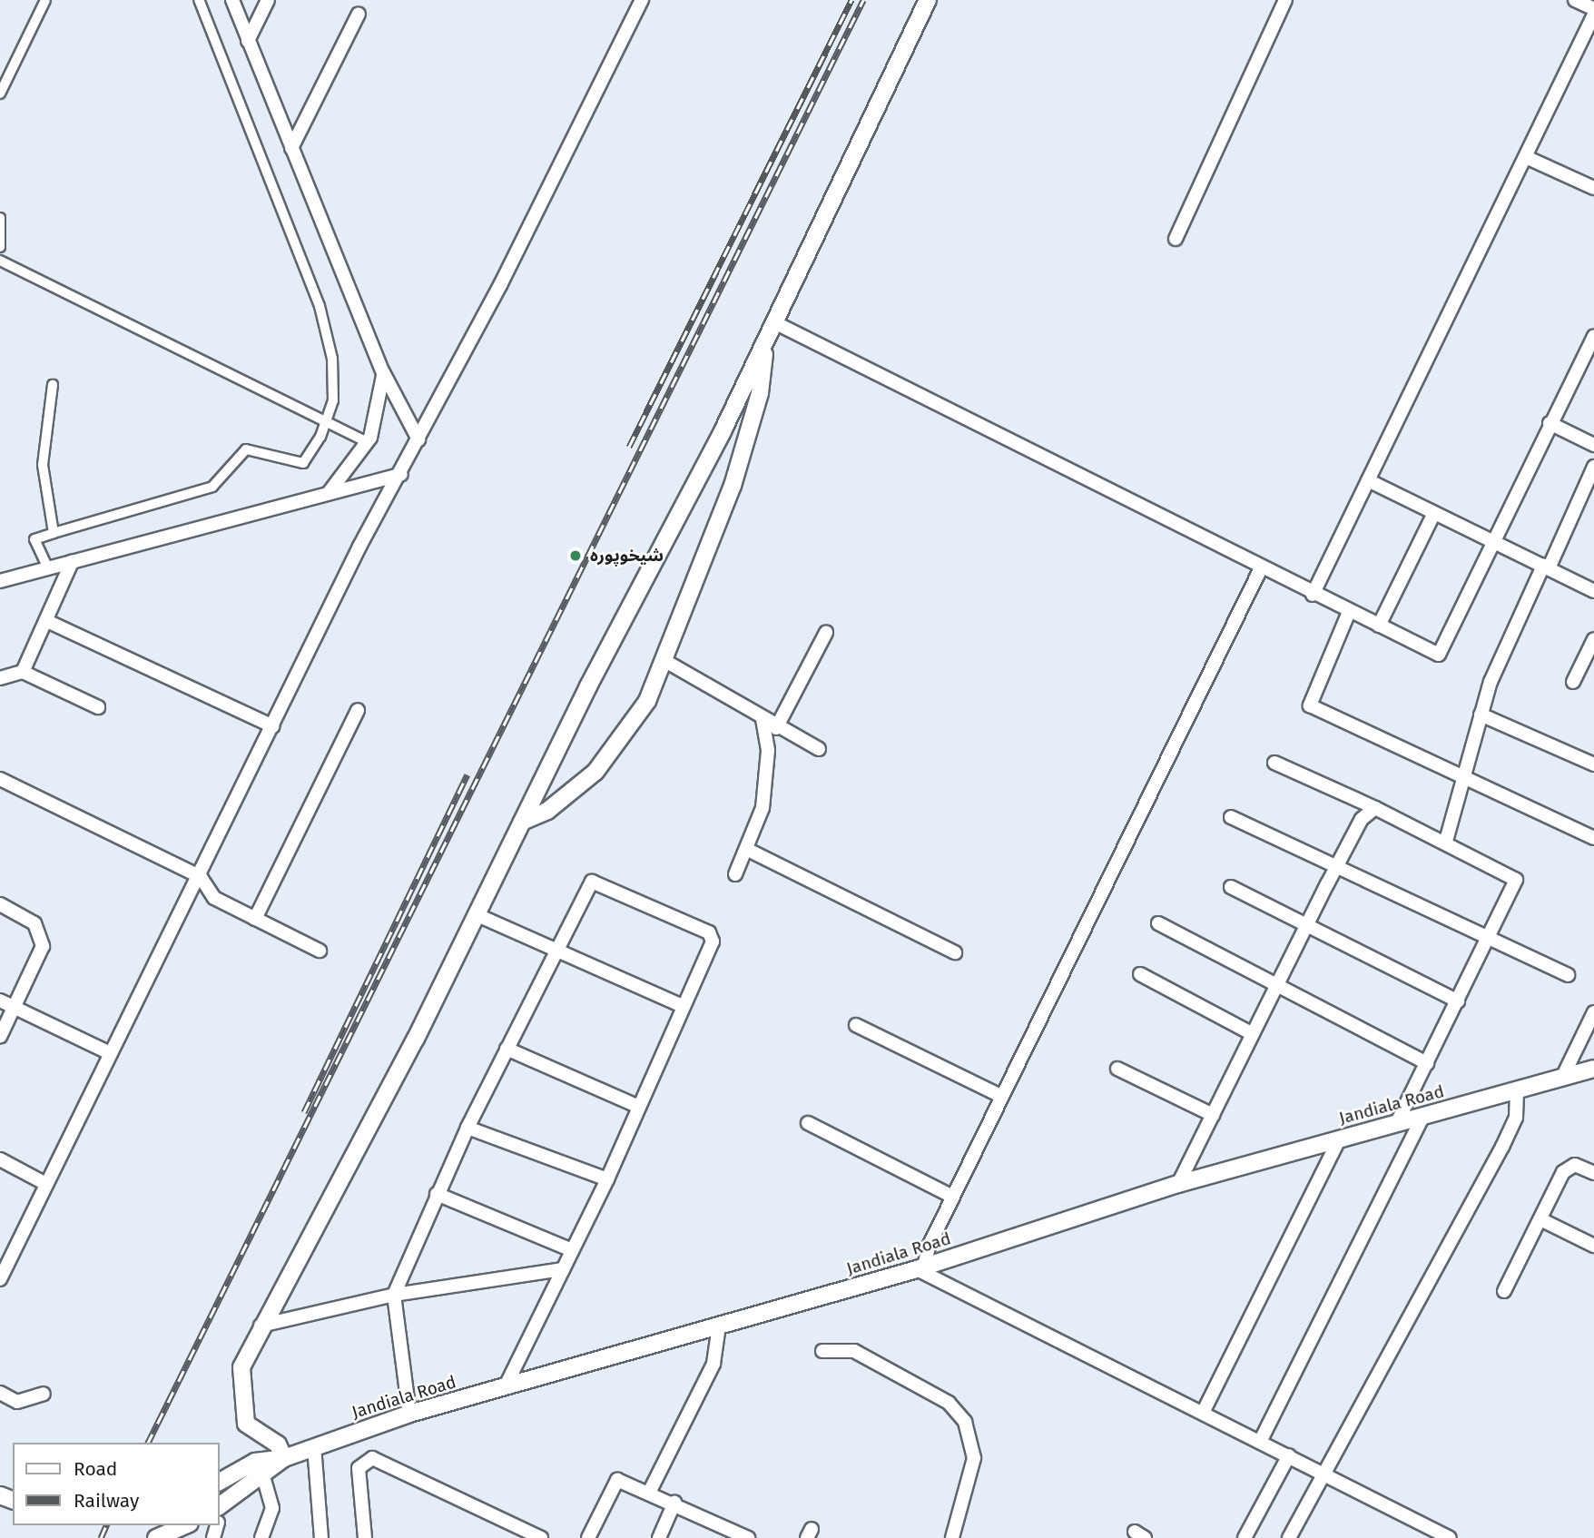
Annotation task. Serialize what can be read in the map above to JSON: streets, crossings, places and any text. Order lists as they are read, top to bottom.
{
  "streets": {
    "street": ["Jandiala Road"]
  },
  "places": ["شیخوپورہ"],
  "legend": ["Road", "Railway"]
}
